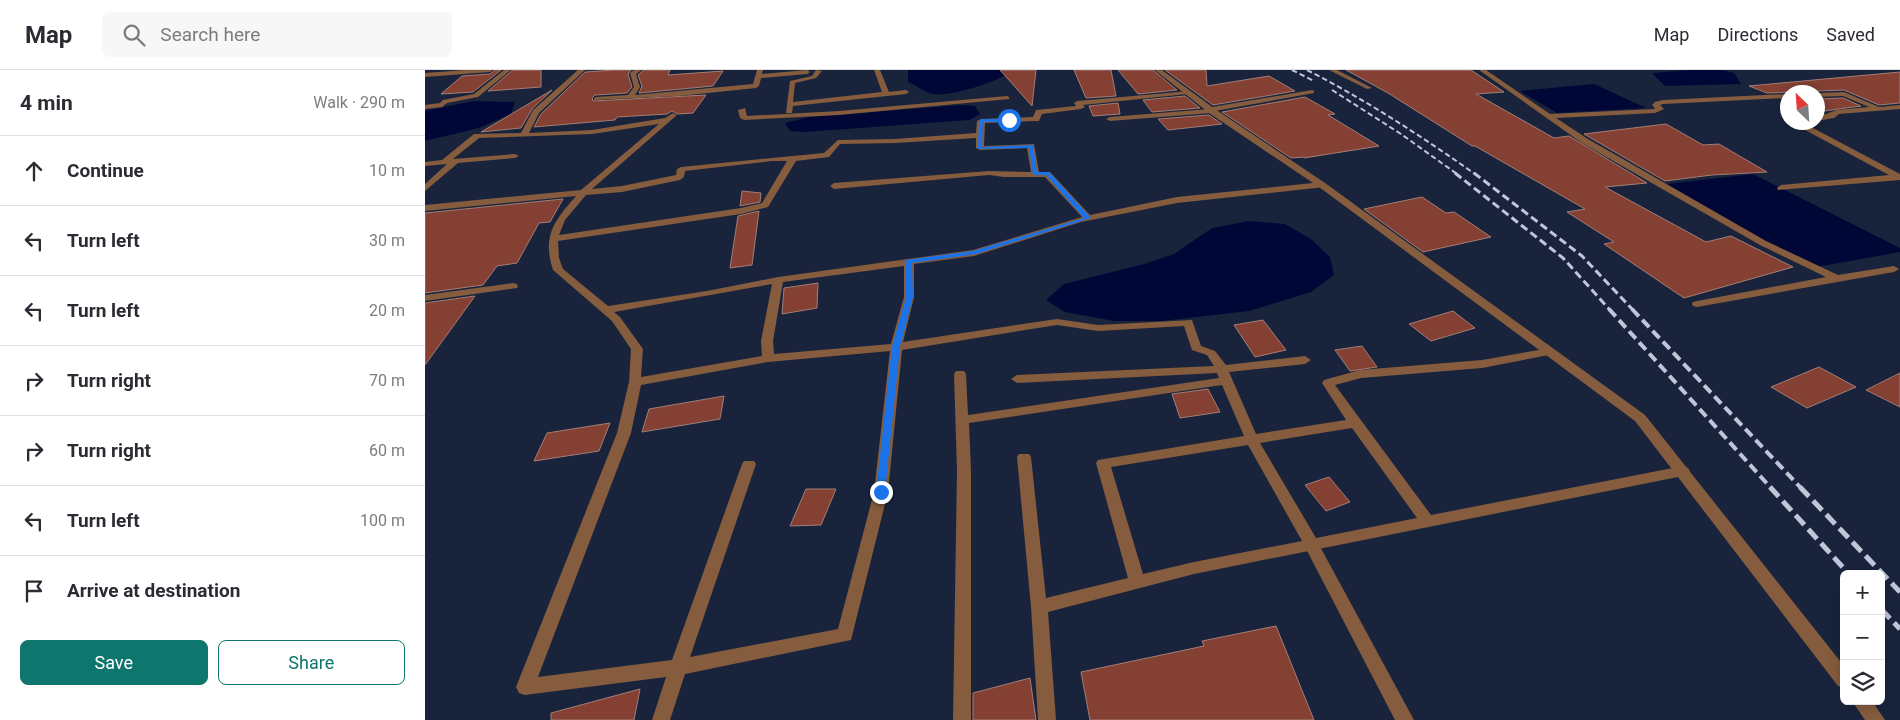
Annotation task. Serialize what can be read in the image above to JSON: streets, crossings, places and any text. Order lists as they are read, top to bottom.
{
  "north": "top left",
  "page": {
    "header": "Map",
    "search": "Search here",
    "nav": ["Map", "Directions", "Saved"],
    "heading": ["4 min", "Walk · 290 m"],
    "list": [
      ["Continue", "10 m"],
      ["Turn left", "30 m"],
      ["Turn left", "20 m"],
      ["Turn right", "70 m"],
      ["Turn right", "60 m"],
      ["Turn left", "100 m"],
      "Arrive at destination"
    ],
    "map_buttons": ["+", "−"],
    "buttons": ["Save", "Share"]
  }
}
